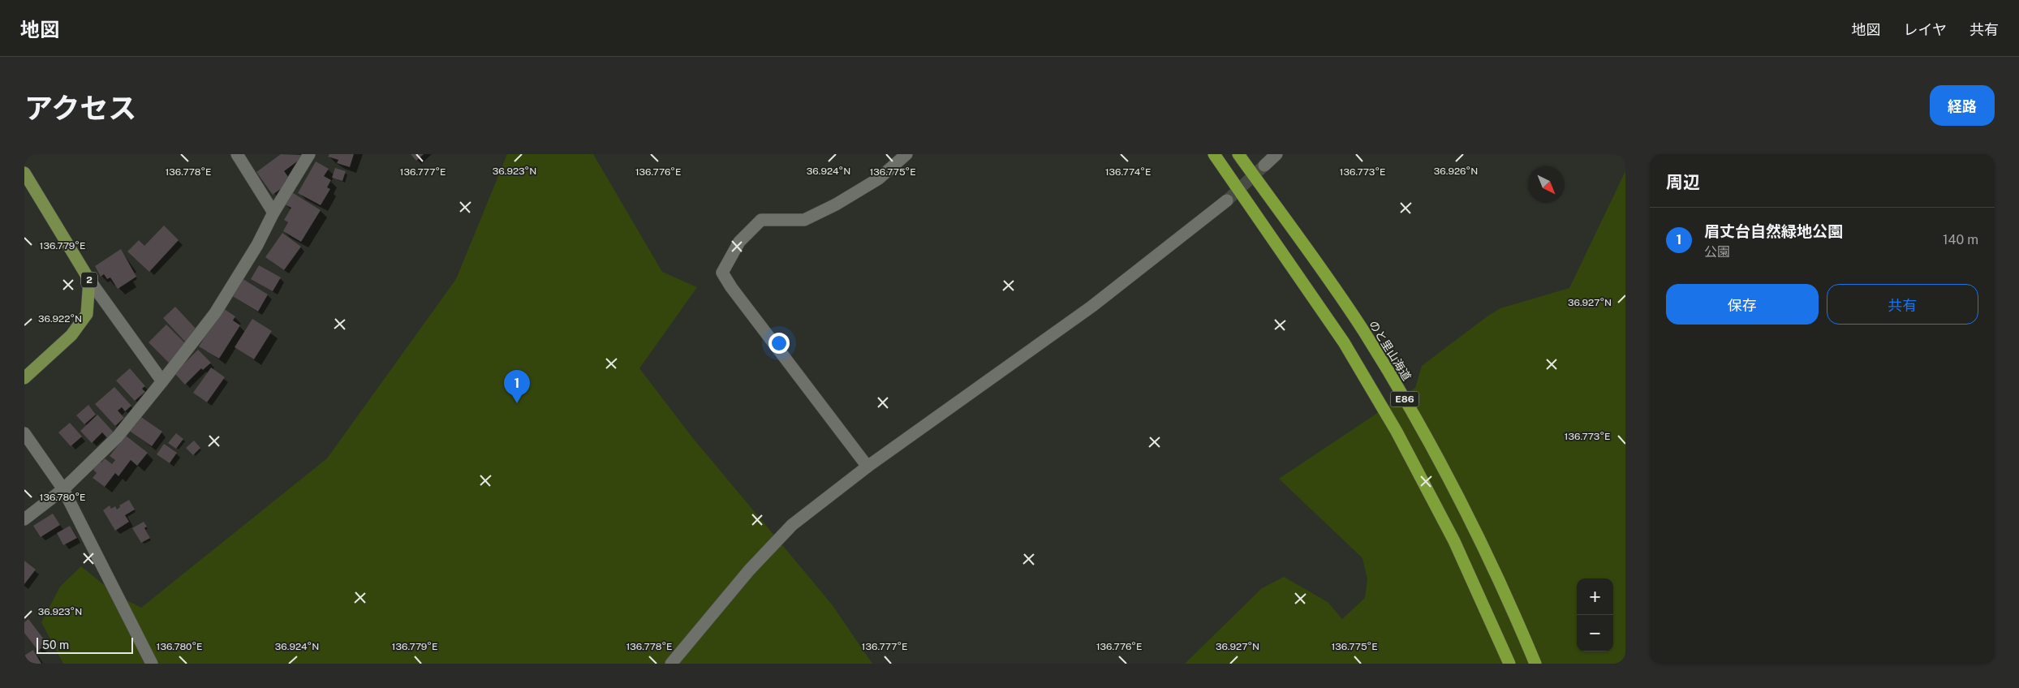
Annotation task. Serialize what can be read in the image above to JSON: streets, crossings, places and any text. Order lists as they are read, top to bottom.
{
  "streets": {
    "highway": ["のと里山海道", "E86"],
    "main road": ["2"]
  },
  "scale_bar": "50 m",
  "north": "bottom right",
  "page": {
    "header": "地図",
    "nav": ["地図", "レイヤ", "共有"],
    "title": "アクセス",
    "buttons": [
      "経路",
      ["保存", "共有"]
    ],
    "heading": "周辺",
    "list": [
      {
        "mark": "1",
        "name": "眉丈台自然緑地公園",
        "note": "公園",
        "value": "140 m"
      }
    ],
    "pins": "1",
    "map_buttons": ["+", "−"],
    "scale": "50 m"
  },
  "coordinates": [
    "36.923°N",
    "36.924°N",
    "36.926°N",
    "136.778°E",
    "136.777°E",
    "136.776°E",
    "136.775°E",
    "136.774°E",
    "136.773°E",
    "136.779°E",
    "36.927°N",
    "36.922°N",
    "136.780°E"
  ]
}
